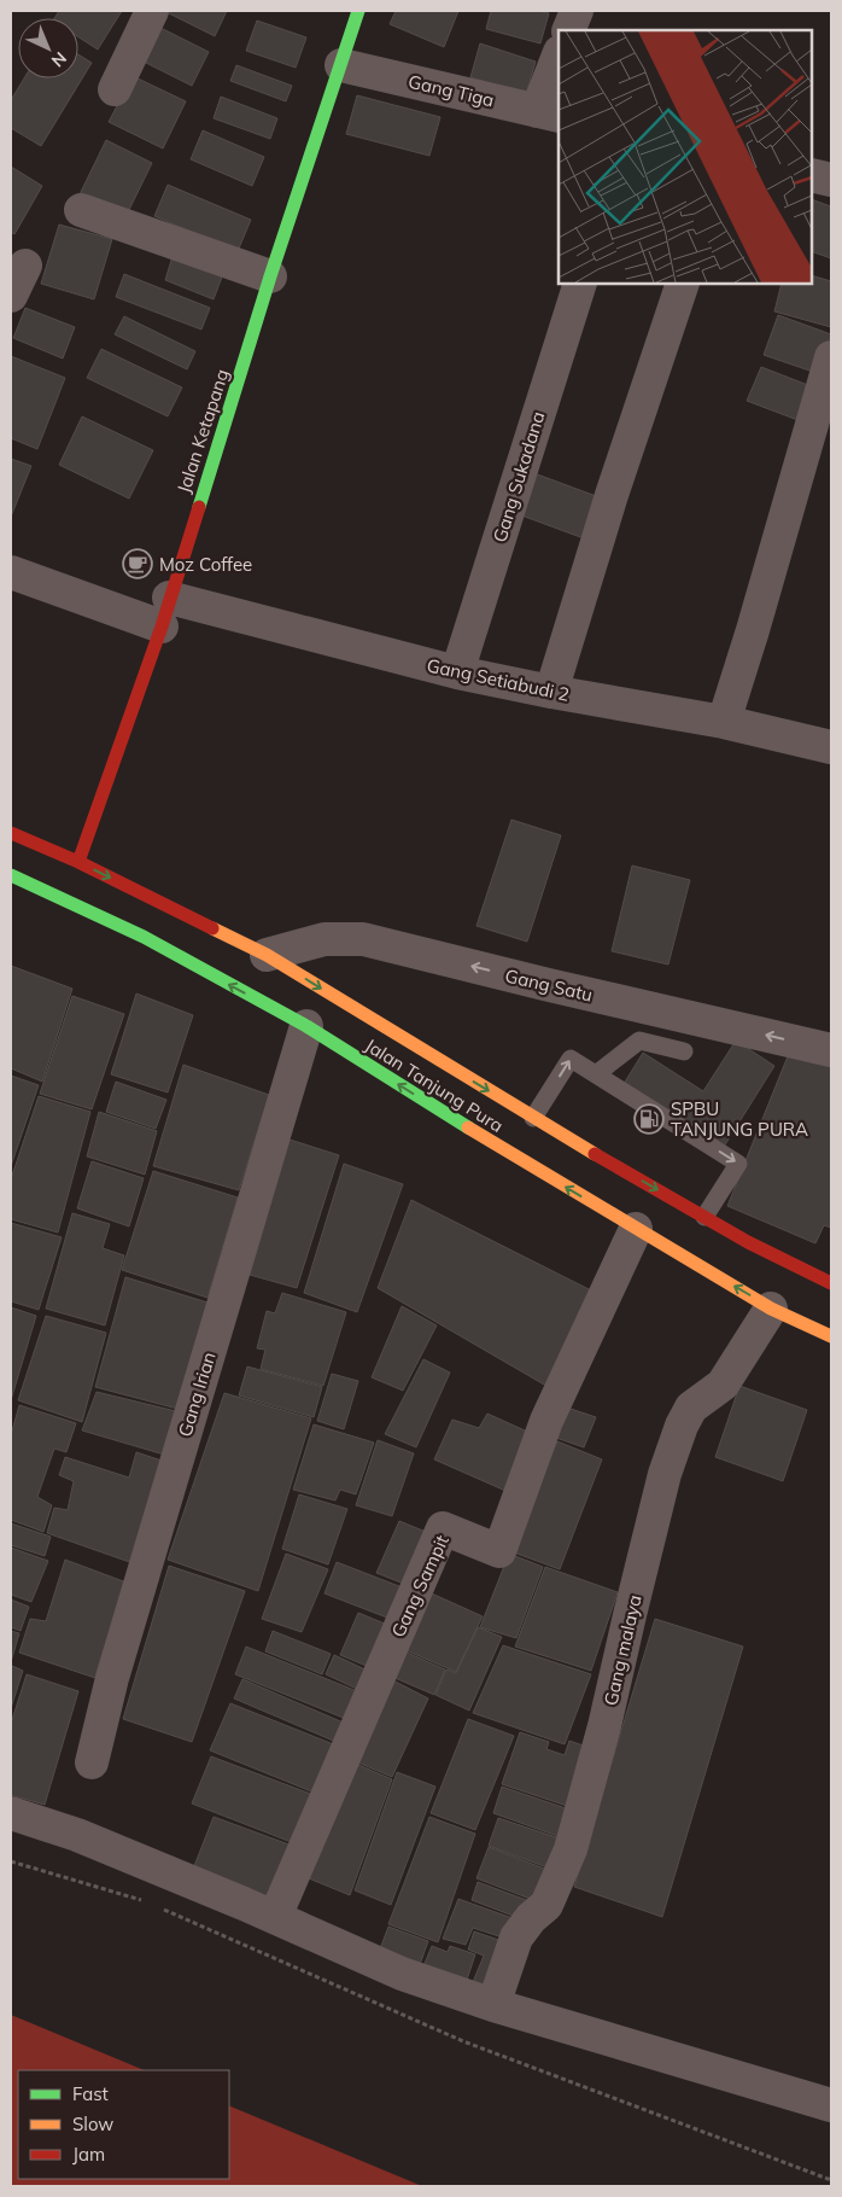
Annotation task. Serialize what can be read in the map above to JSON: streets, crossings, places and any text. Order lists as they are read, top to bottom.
{
  "streets": {
    "main road": ["Jalan Ketapang", "Jalan Tanjung Pura"],
    "street": [
      "Gang Tiga",
      "Gang Sukadana",
      "Gang Setiabudi 2",
      "Gang Satu",
      "Gang Irian",
      "Gang Sampit",
      "Gang malaya"
    ]
  },
  "crossings": [
    ["Gang Tiga", "Jalan Ketapang"],
    ["Jalan Ketapang", "Gang Setiabudi 2"],
    ["Jalan Ketapang", "Jalan Tanjung Pura"],
    ["Gang Sukadana", "Gang Setiabudi 2"],
    ["Gang Satu", "Jalan Tanjung Pura"],
    ["Jalan Tanjung Pura", "Gang Irian"],
    ["Jalan Tanjung Pura", "Gang Sampit"],
    ["Jalan Tanjung Pura", "Gang malaya"]
  ],
  "one_way": ["Gang Satu"],
  "places": {
    "cafe": ["Moz Coffee"],
    "fuel station": ["SPBU TANJUNG PURA"]
  },
  "legend": ["Fast", "Slow", "Jam"],
  "north": "bottom right"
}
